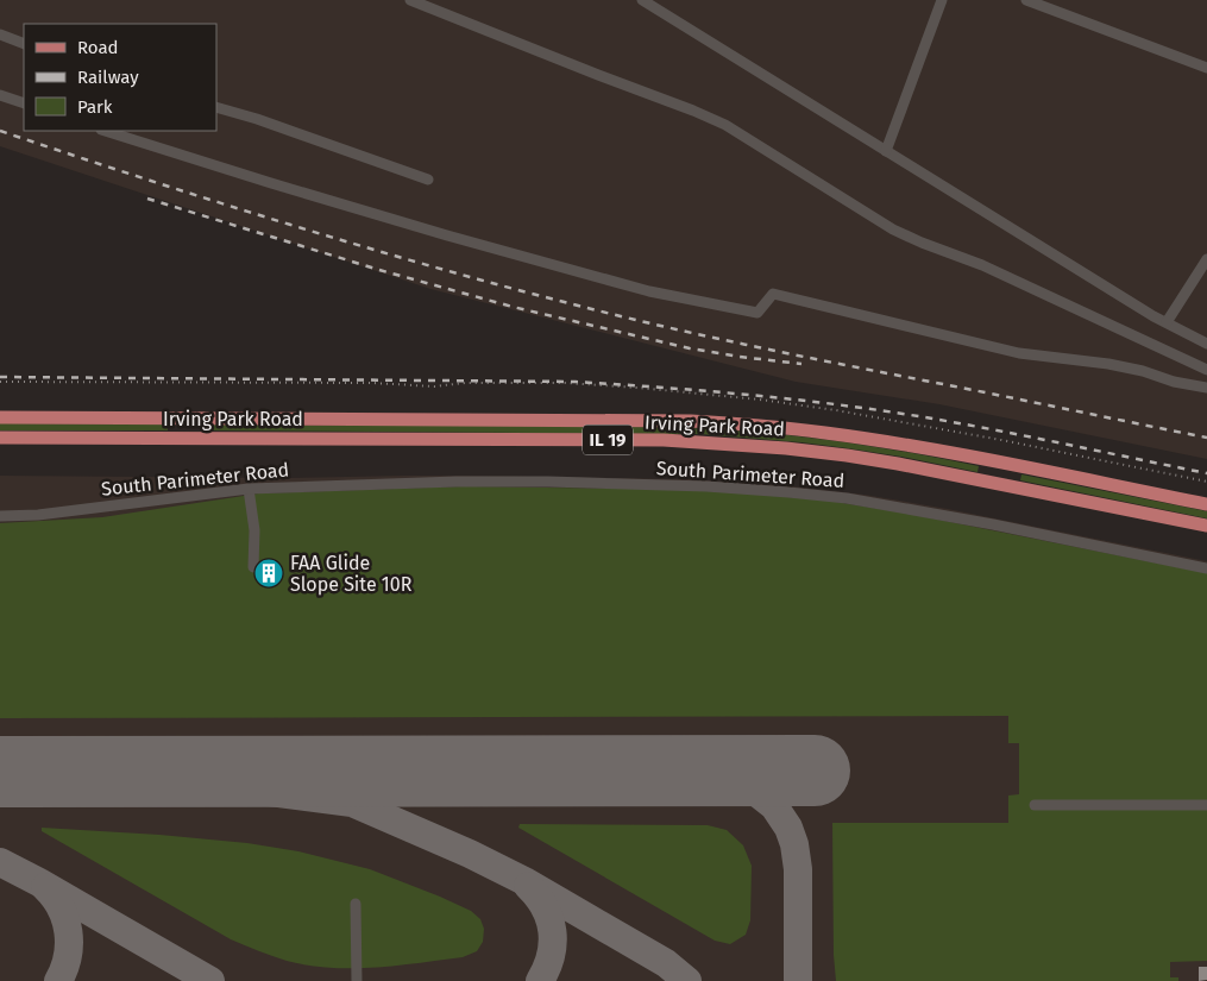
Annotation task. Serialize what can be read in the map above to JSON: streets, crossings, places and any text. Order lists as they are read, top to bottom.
{
  "streets": {
    "main road": ["Irving Park Road", "IL 19"],
    "lane": ["South Parimeter Road"]
  },
  "places": {
    "building": ["FAA Glide Slope Site 10R"]
  },
  "legend": ["Road", "Railway", "Park"]
}
